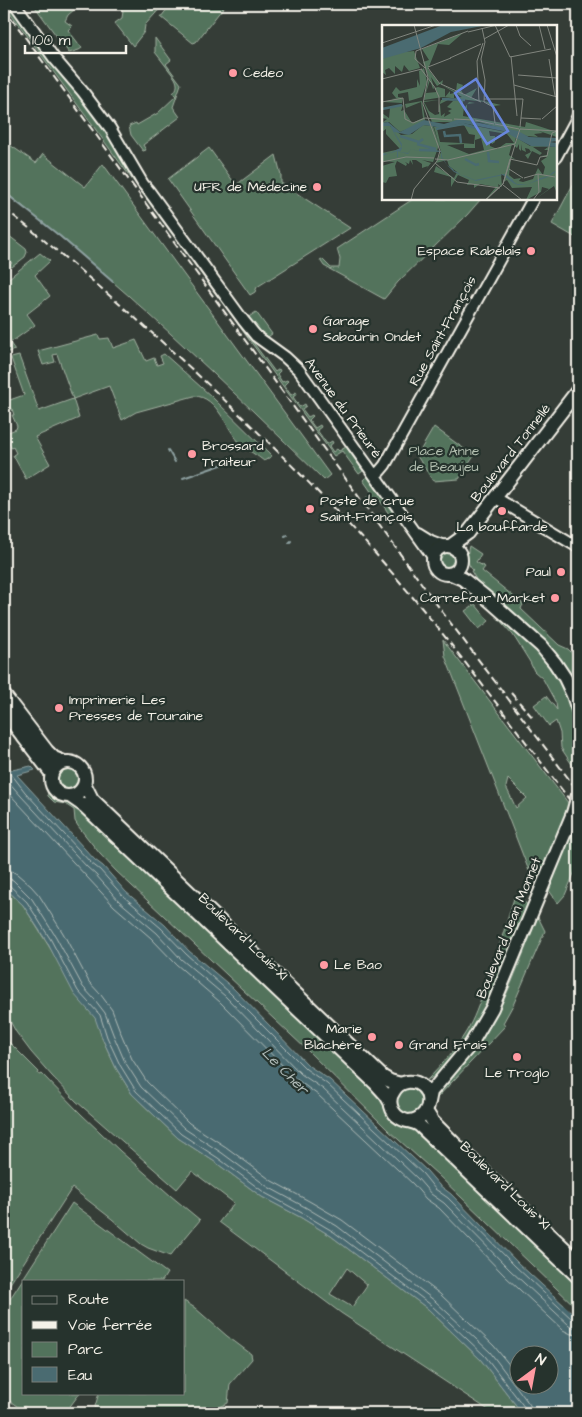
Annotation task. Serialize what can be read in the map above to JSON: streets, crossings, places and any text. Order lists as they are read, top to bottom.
{
  "streets": {
    "main road": [
      "Boulevard Tonnellé",
      "Boulevard Jean Monnet",
      "Boulevard Louis-XI",
      "Boulevard Louis XI"
    ],
    "street": ["Rue Saint-François", "Avenue du Prieuré"]
  },
  "crossings": [
    ["Rue Saint-François", "Avenue du Prieuré"],
    ["Avenue du Prieuré", "Boulevard Tonnellé"],
    ["Boulevard Jean Monnet", "Boulevard Louis-XI"],
    ["Boulevard Jean Monnet", "Boulevard Louis XI"],
    ["Boulevard Louis-XI", "Boulevard Louis XI"]
  ],
  "water": ["Le Cher"],
  "parks": ["Place Anne de Beaujeu"],
  "places": [
    "Cedeo",
    "UFR de Médecine",
    "Espace Rabelais",
    "Garage Sabourin Ondet",
    "Brossard Traiteur",
    "Poste de crue Saint-François",
    "La bouffarde",
    "Paul",
    "Carrefour Market",
    "Imprimerie Les Presses de Touraine",
    "Le Bao",
    "Marie Blachère",
    "Grand Frais",
    "Le Troglo"
  ],
  "legend": [
    "Route",
    "Voie ferrée",
    "Parc",
    "Eau"
  ],
  "scale_bar": "100 m",
  "north": "top right"
}
